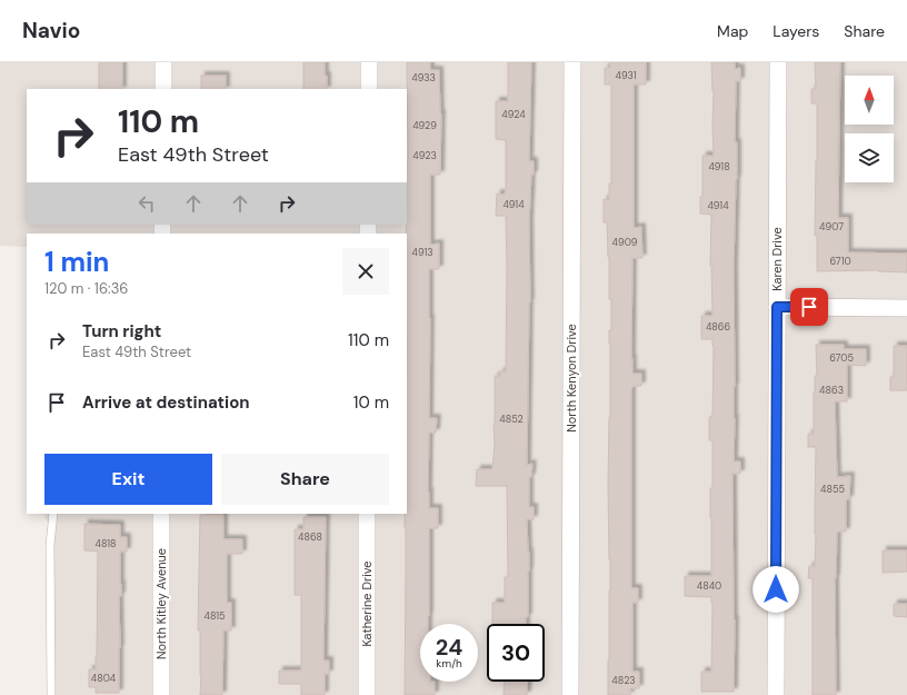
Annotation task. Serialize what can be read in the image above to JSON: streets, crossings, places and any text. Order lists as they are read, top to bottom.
{
  "streets": {
    "street": [
      "Karen Drive",
      "North Kenyon Drive",
      "North Kitley Avenue",
      "Katherine Drive"
    ]
  },
  "house_numbers": [
    "4931",
    "4933",
    "4924",
    "4929",
    "4923",
    "4918",
    "4914",
    "4914",
    "4907",
    "4909",
    "4913",
    "6710",
    "4866",
    "6705",
    "4863",
    "4852",
    "4855",
    "4868",
    "4818",
    "4840",
    "4815",
    "4804",
    "4823"
  ],
  "north": "top",
  "page": {
    "header": "Navio",
    "nav": ["Map", "Layers", "Share"],
    "turn": ["110 m", "East 49th Street"],
    "heading": ["1 min", "120 m · 16:36"],
    "list": [
      {
        "name": "Turn right",
        "note": "East 49th Street",
        "value": "110 m"
      },
      {
        "name": "Arrive at destination",
        "value": "10 m"
      }
    ],
    "buttons": ["Exit", "Share"],
    "speed": "24 km/h",
    "limit": "30"
  }
}
